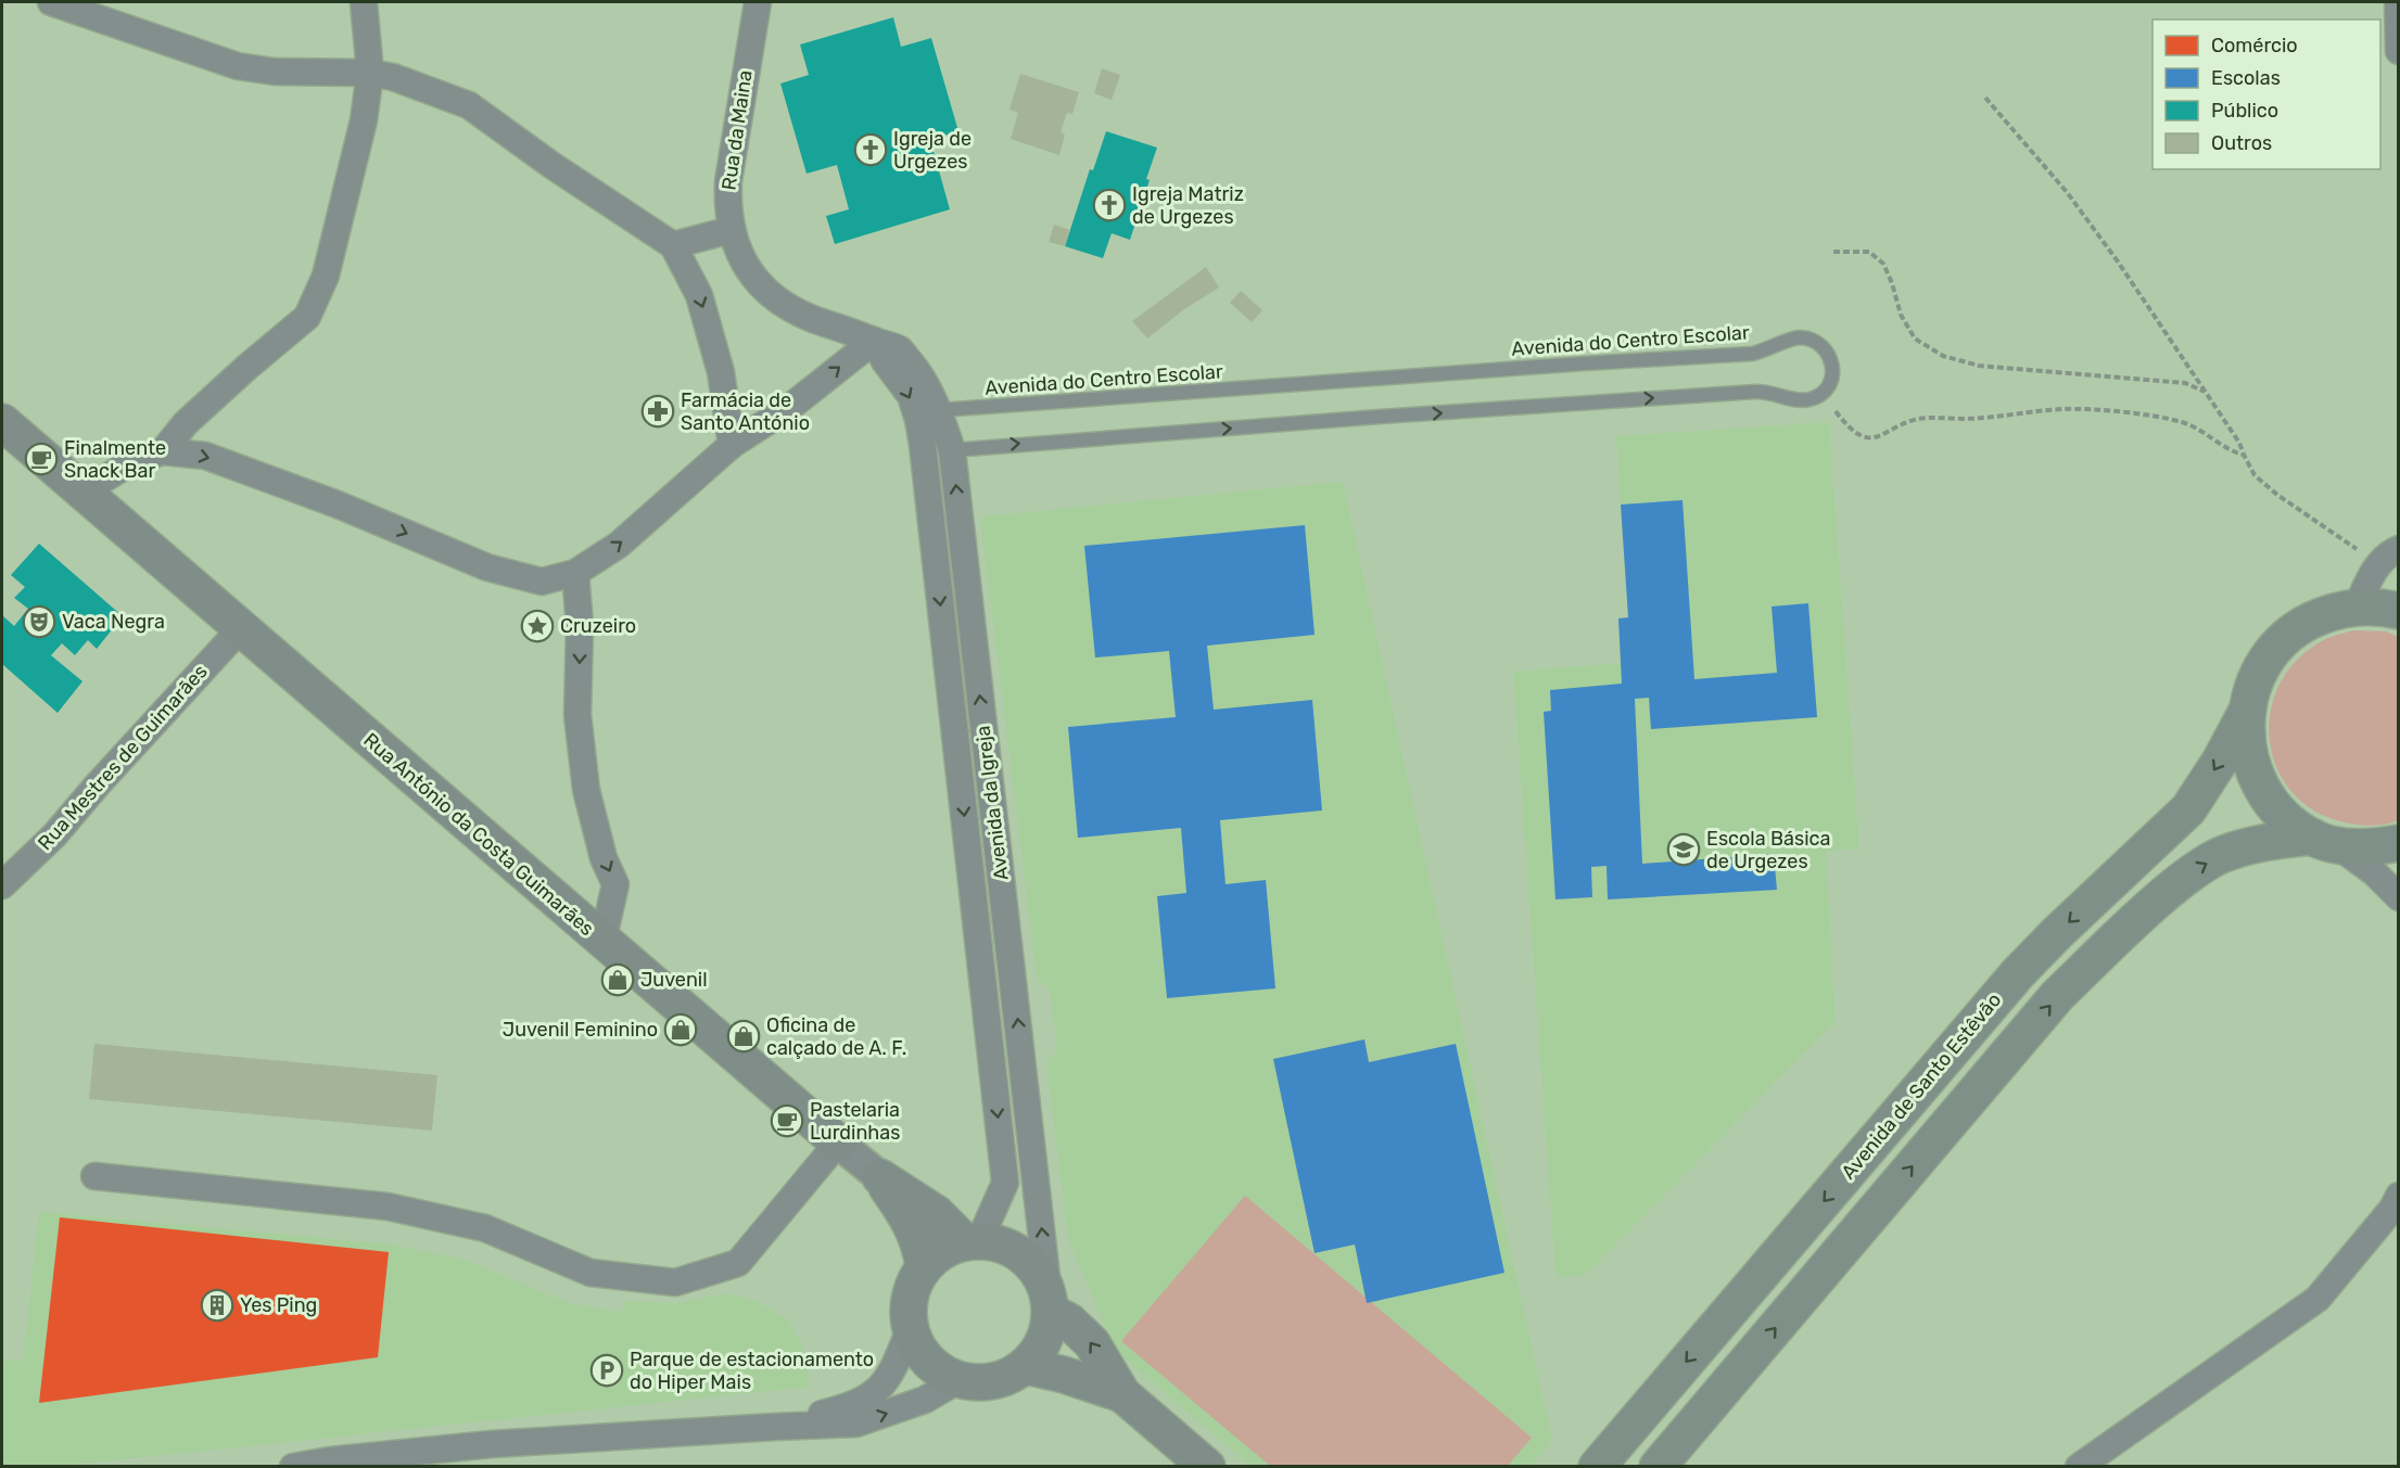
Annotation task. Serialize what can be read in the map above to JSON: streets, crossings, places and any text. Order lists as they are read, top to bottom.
{
  "streets": {
    "main road": ["Rua António da Costa Guimarães", "Avenida de Santo Estêvão"],
    "street": ["Rua da Maina", "Rua Mestres de Guimarães", "Avenida da Igreja"],
    "lane": ["Avenida do Centro Escolar"]
  },
  "crossings": [
    ["Rua da Maina", "Avenida da Igreja"],
    ["Avenida do Centro Escolar", "Avenida da Igreja"],
    ["Rua Mestres de Guimarães", "Rua António da Costa Guimarães"],
    ["Avenida da Igreja", "Rua António da Costa Guimarães"]
  ],
  "places": {
    "church": ["Igreja de Urgezes", "Igreja Matriz de Urgezes"],
    "pharmacy": ["Farmácia de Santo António"],
    "cafe": ["Finalmente Snack Bar", "Pastelaria Lurdinhas"],
    "theatre": ["Vaca Negra"],
    "place": ["Cruzeiro"],
    "school or university": ["Escola Básica de Urgezes"],
    "shop": ["Juvenil", "Juvenil Feminino", "Oficina de calçado de A. F."],
    "building": ["Yes Ping"],
    "parking": ["Parque de estacionamento do Hiper Mais"]
  },
  "legend": [
    "Comércio",
    "Escolas",
    "Público",
    "Outros"
  ]
}
